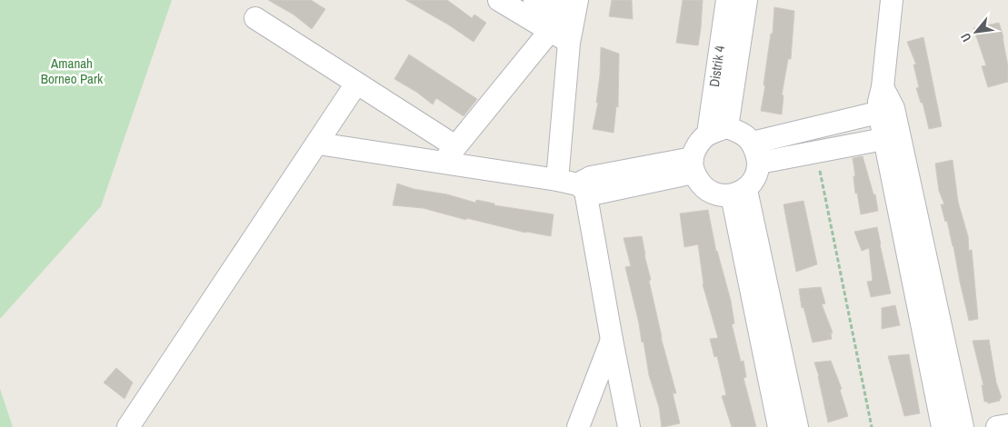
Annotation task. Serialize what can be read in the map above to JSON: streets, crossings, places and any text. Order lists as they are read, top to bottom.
{
  "streets": {
    "street": ["Distrik 4"]
  },
  "parks": ["Amanah Borneo Park"],
  "north": "bottom left"
}
